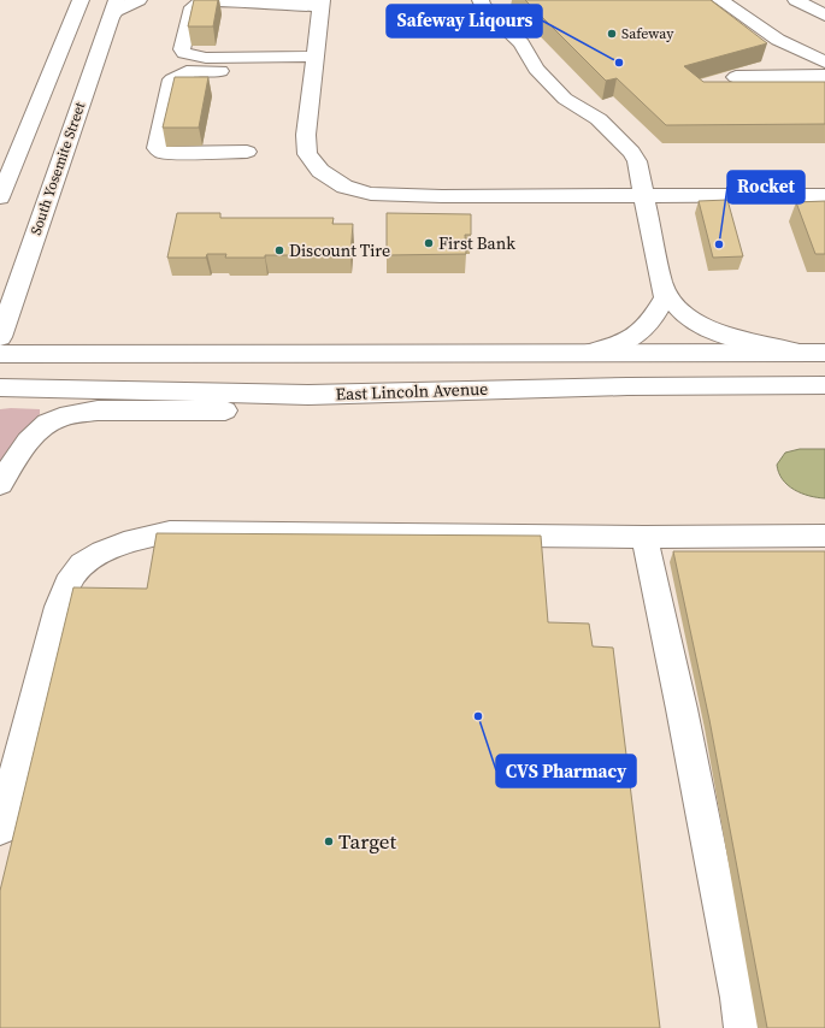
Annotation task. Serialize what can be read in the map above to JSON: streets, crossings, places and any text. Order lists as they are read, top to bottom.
{
  "streets": {
    "main road": ["South Yosemite Street", "East Lincoln Avenue"]
  },
  "places": [
    "Safeway",
    "Safeway Liqours",
    "First Bank",
    "Rocket",
    "Discount Tire",
    "CVS Pharmacy",
    "Target"
  ]
}
